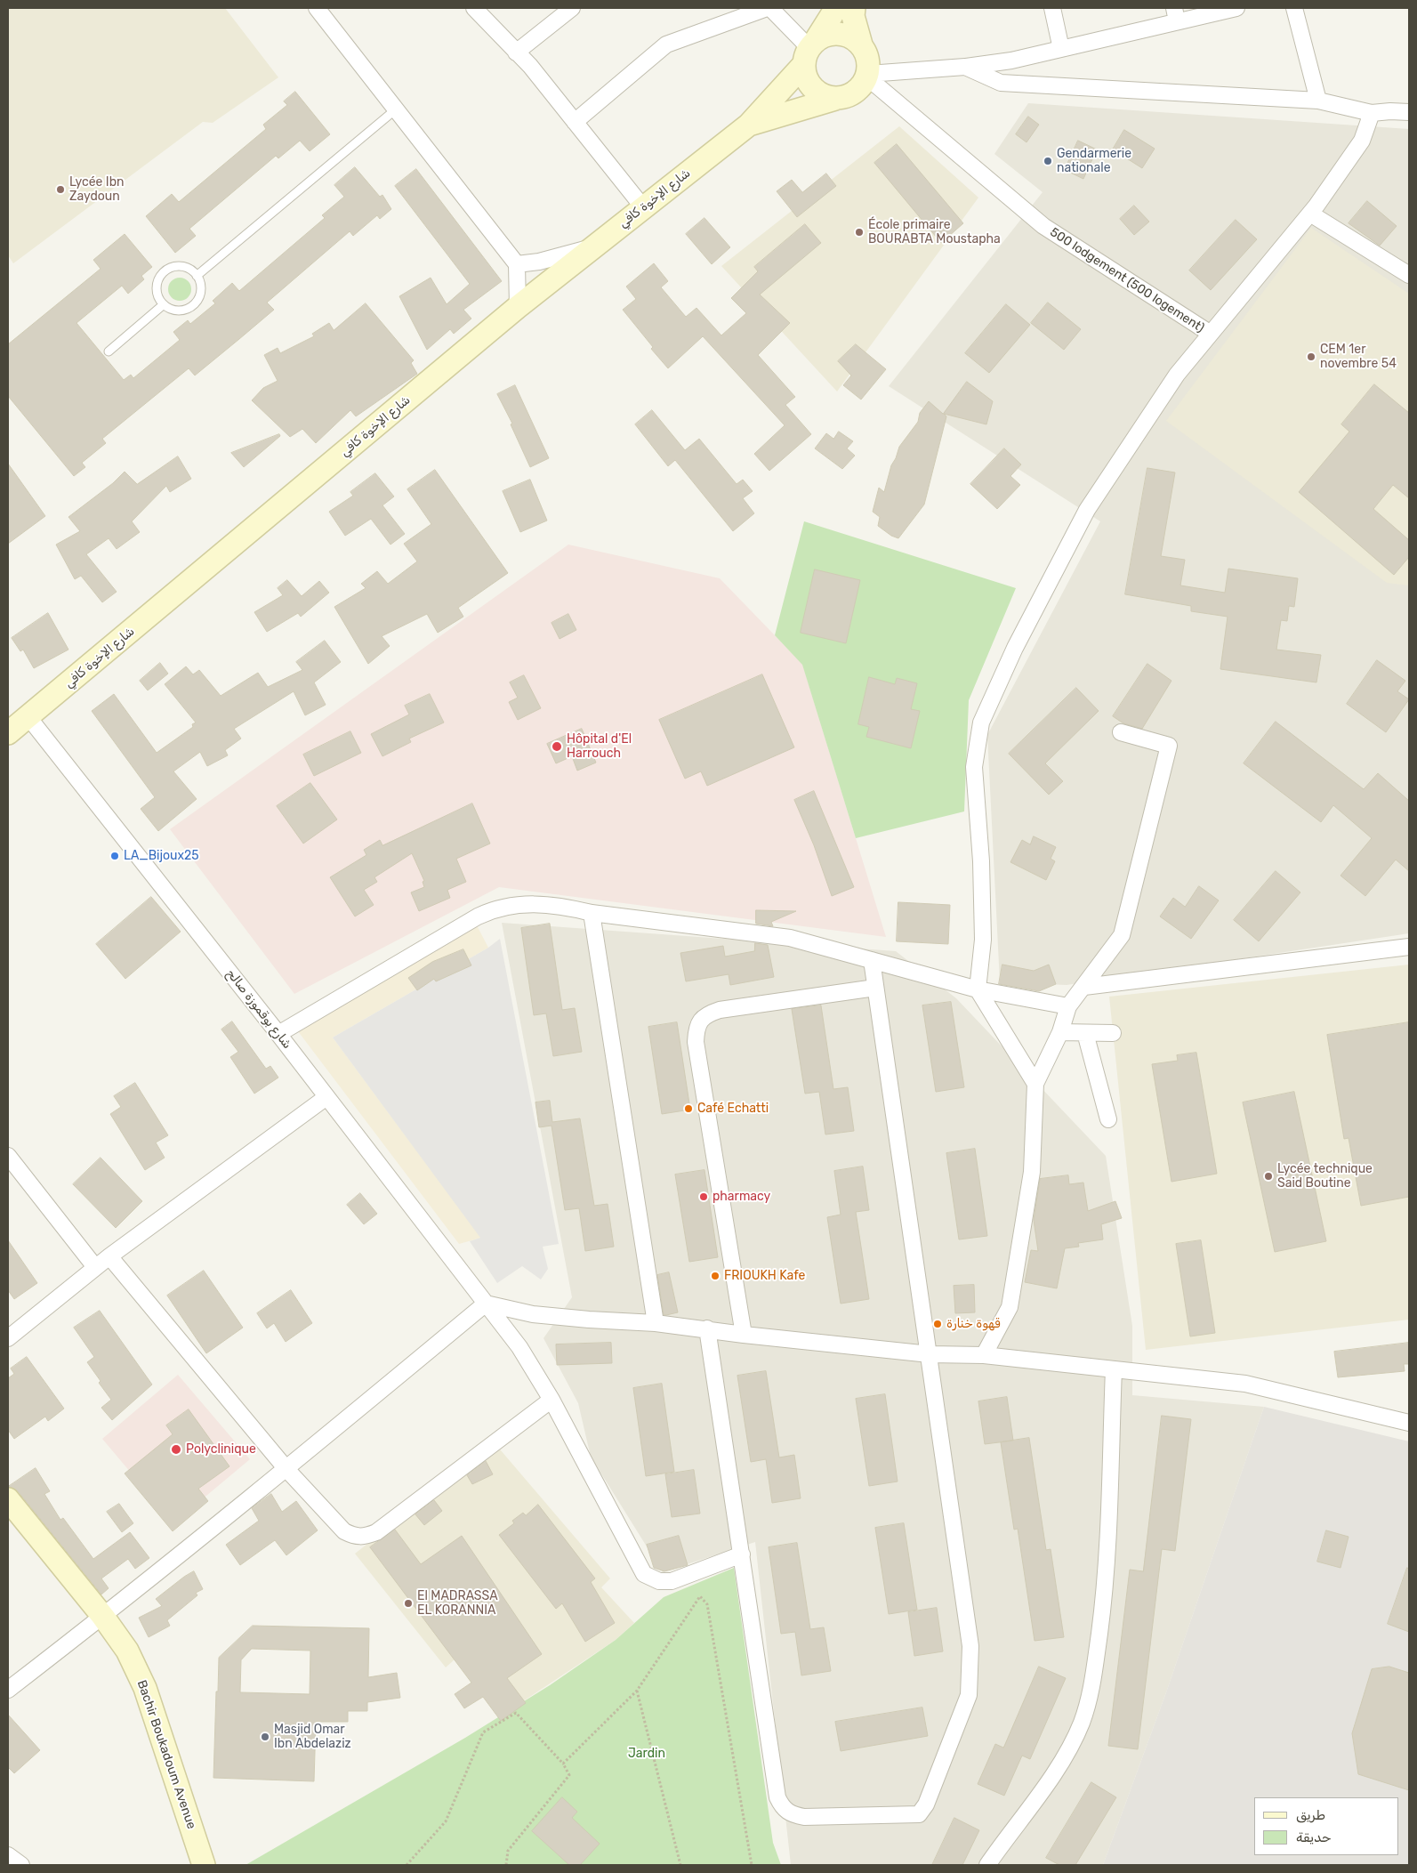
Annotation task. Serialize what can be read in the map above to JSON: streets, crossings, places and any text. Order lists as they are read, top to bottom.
{
  "streets": {
    "main road": ["شارع الإخوة كافي", "Bachir Boukadoum Avenue"],
    "street": ["500 lodgement (500 logement)", "شارع بوقموزة صالح"]
  },
  "crossings": [
    ["شارع الإخوة كافي", "شارع بوقموزة صالح"]
  ],
  "parks": ["Jardin"],
  "places": [
    "Gendarmerie nationale",
    "Lycée Ibn Zaydoun",
    "École primaire BOURABTA Moustapha",
    "CEM 1er novembre 54",
    "Hôpital d'El Harrouch",
    "LA_Bijoux25",
    "Café Echatti",
    "Lycée technique Said Boutine",
    "pharmacy",
    "FRIOUKH Kafe",
    "قهوة خنارة",
    "Polyclinique",
    "El MADRASSA EL KORANNIA",
    "Masjid Omar Ibn Abdelaziz"
  ],
  "legend": ["طريق", "حديقة"]
}
